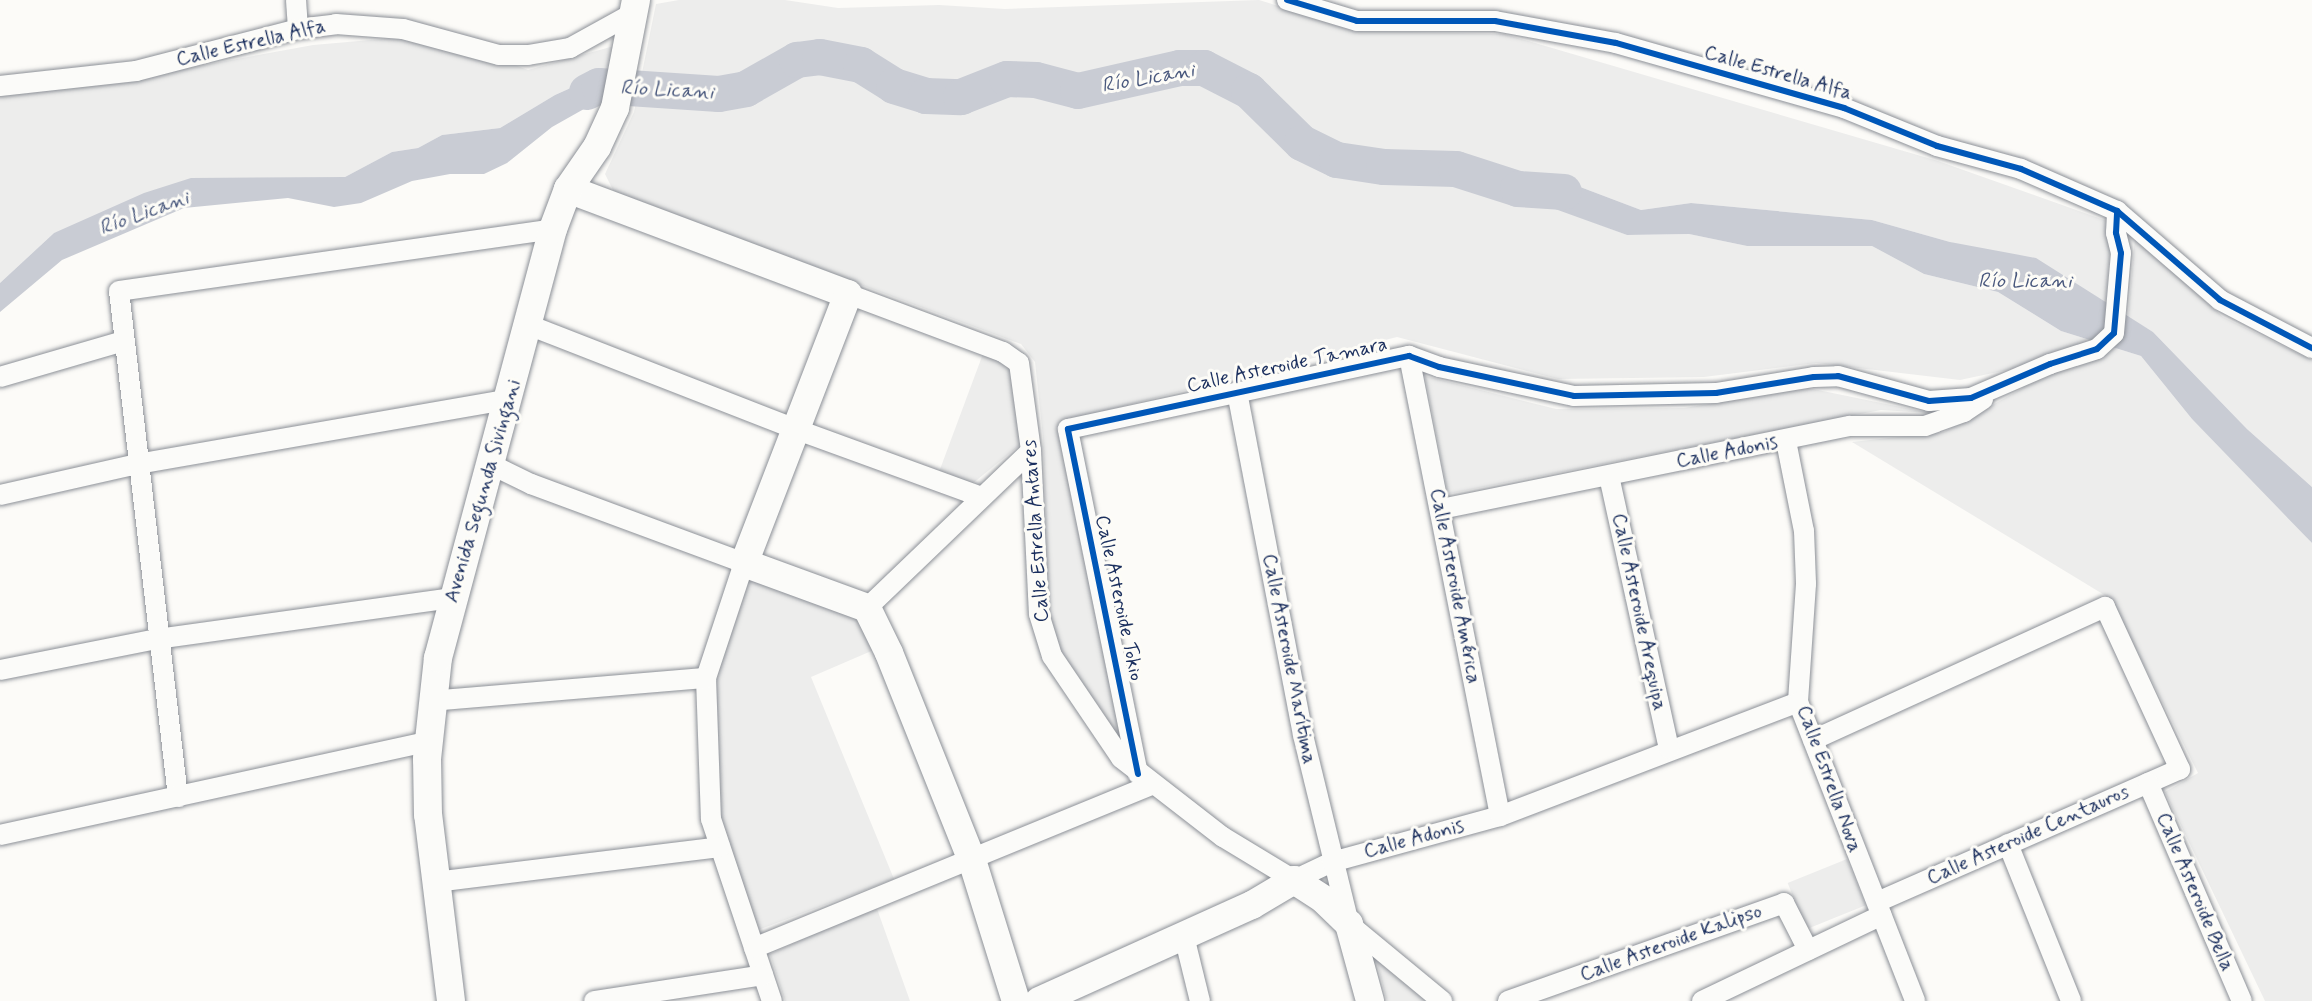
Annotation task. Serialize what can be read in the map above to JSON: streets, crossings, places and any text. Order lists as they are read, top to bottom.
{
  "streets": {
    "street": [
      "Calle Estrella Alfa",
      "Calle Asteroide Tamara",
      "Calle Adonis",
      "Avenida Segunda Sivingani",
      "Calle Estrella Antares",
      "Calle Asteroide América",
      "Calle Asteroide Tokio",
      "Calle Asteroide Arequipa",
      "Calle Asteroide Marítima",
      "Calle Estrella Nova",
      "Calle Asteroide Centauros",
      "Calle Asteroide Bella",
      "Calle Asteroide Kalipso"
    ]
  },
  "crossings": [
    ["Calle Estrella Alfa", "Avenida Segunda Sivingani"],
    ["Calle Asteroide Tamara", "Calle Adonis"],
    ["Calle Asteroide Tamara", "Calle Asteroide América"],
    ["Calle Asteroide Tamara", "Calle Asteroide Tokio"],
    ["Calle Asteroide Tamara", "Calle Asteroide Marítima"],
    ["Calle Adonis", "Calle Estrella Antares"],
    ["Calle Adonis", "Calle Asteroide América"],
    ["Calle Adonis", "Calle Asteroide Arequipa"],
    ["Calle Adonis", "Calle Asteroide Marítima"],
    ["Calle Adonis", "Calle Estrella Nova"],
    ["Avenida Segunda Sivingani", "Calle Estrella Antares"],
    ["Calle Estrella Antares", "Calle Asteroide Tokio"],
    ["Calle Estrella Antares", "Calle Asteroide Marítima"],
    ["Calle Estrella Nova", "Calle Asteroide Centauros"],
    ["Calle Asteroide Centauros", "Calle Asteroide Bella"],
    ["Calle Asteroide Centauros", "Calle Asteroide Kalipso"]
  ],
  "water": ["Río Licani"]
}
